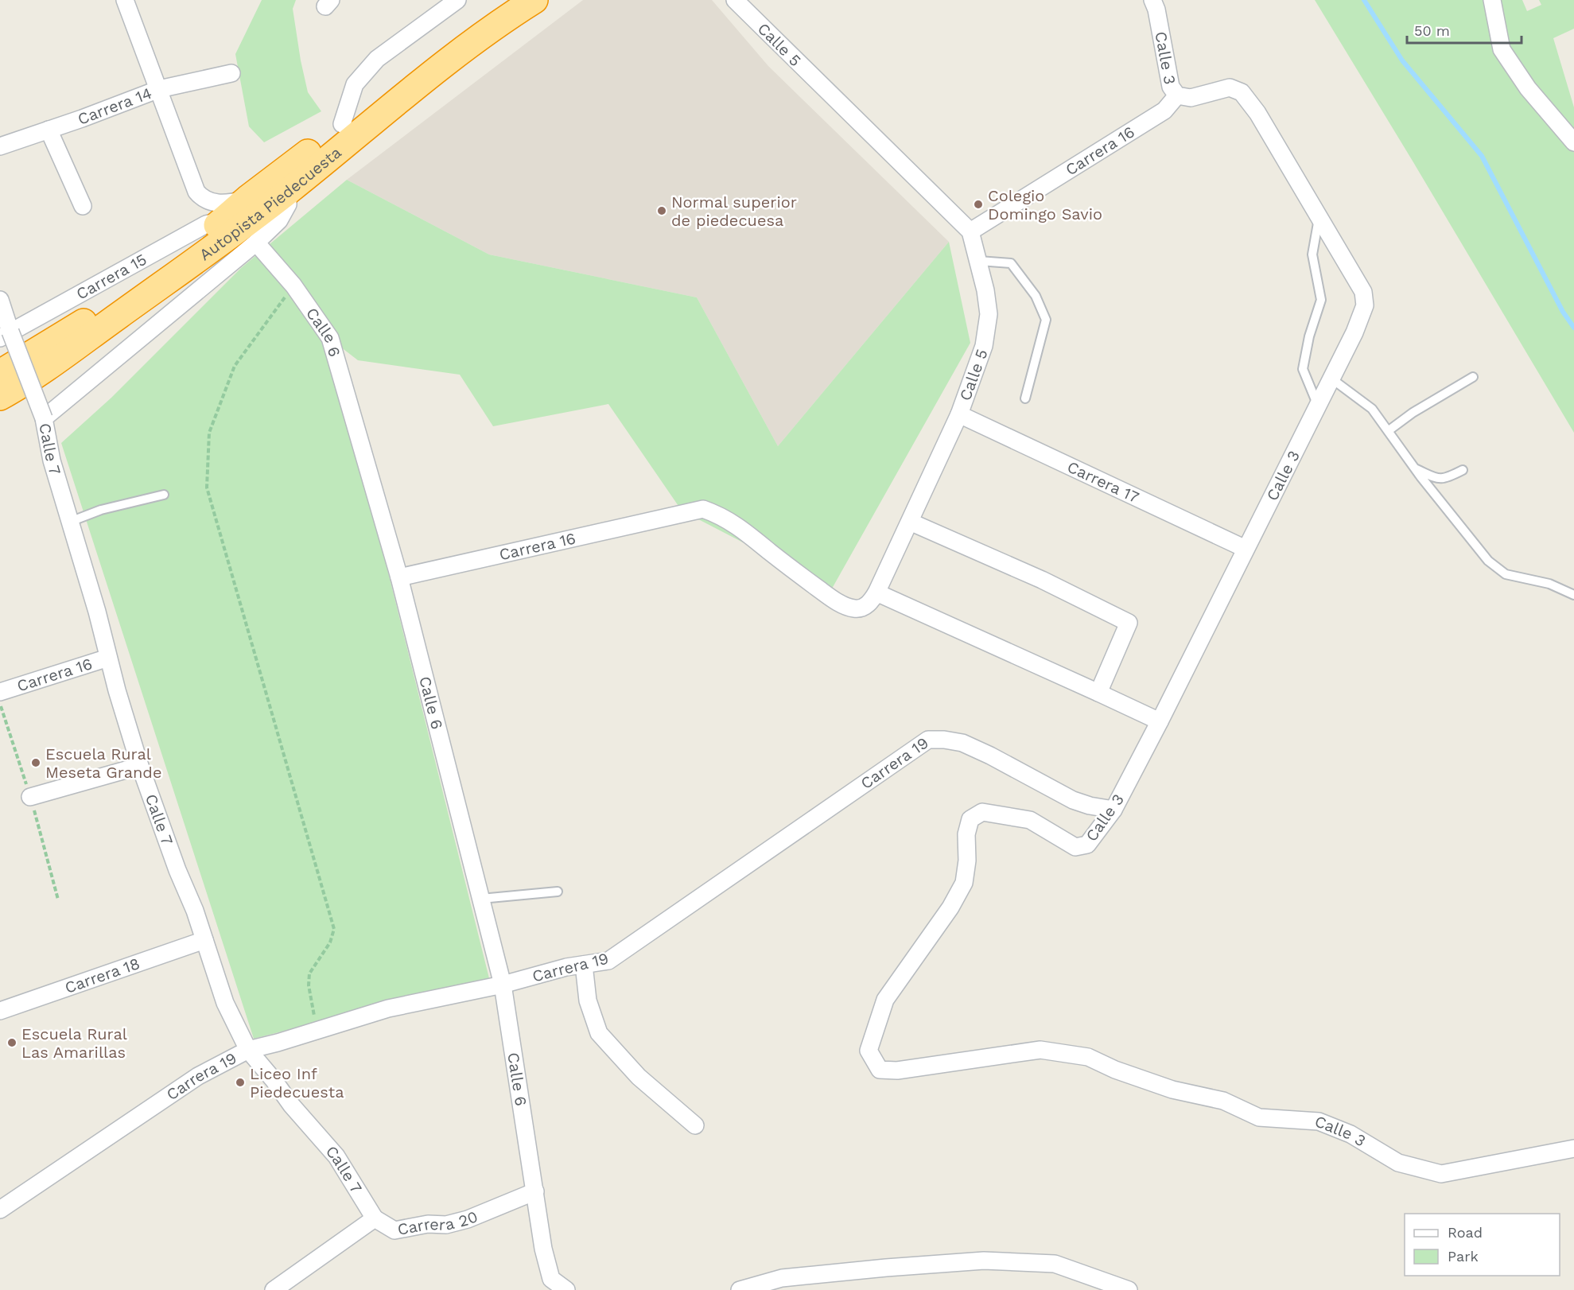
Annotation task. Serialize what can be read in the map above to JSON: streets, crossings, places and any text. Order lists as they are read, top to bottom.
{
  "streets": {
    "highway": ["Autopista Piedecuesta"],
    "street": [
      "Calle 5",
      "Calle 3",
      "Carrera 14",
      "Carrera 16",
      "Carrera 15",
      "Calle 6",
      "Calle 7",
      "Carrera 17",
      "Carrera 19",
      "Carrera 18",
      "Carrera 20"
    ]
  },
  "crossings": [
    ["Calle 5", "Carrera 16"],
    ["Calle 5", "Carrera 17"],
    ["Calle 3", "Carrera 16"],
    ["Calle 3", "Carrera 17"],
    ["Calle 3", "Carrera 19"],
    ["Carrera 16", "Calle 6"],
    ["Carrera 16", "Calle 7"],
    ["Autopista Piedecuesta", "Carrera 15"],
    ["Carrera 15", "Calle 7"],
    ["Calle 6", "Carrera 19"],
    ["Calle 6", "Carrera 20"],
    ["Calle 7", "Carrera 19"],
    ["Calle 7", "Carrera 18"],
    ["Calle 7", "Carrera 20"]
  ],
  "places": [
    "Colegio Domingo Savio",
    "Normal superior de piedecuesa",
    "Escuela Rural Meseta Grande",
    "Escuela Rural Las Amarillas",
    "Liceo Inf Piedecuesta"
  ],
  "legend": ["Road", "Park"],
  "scale_bar": "50 m"
}
